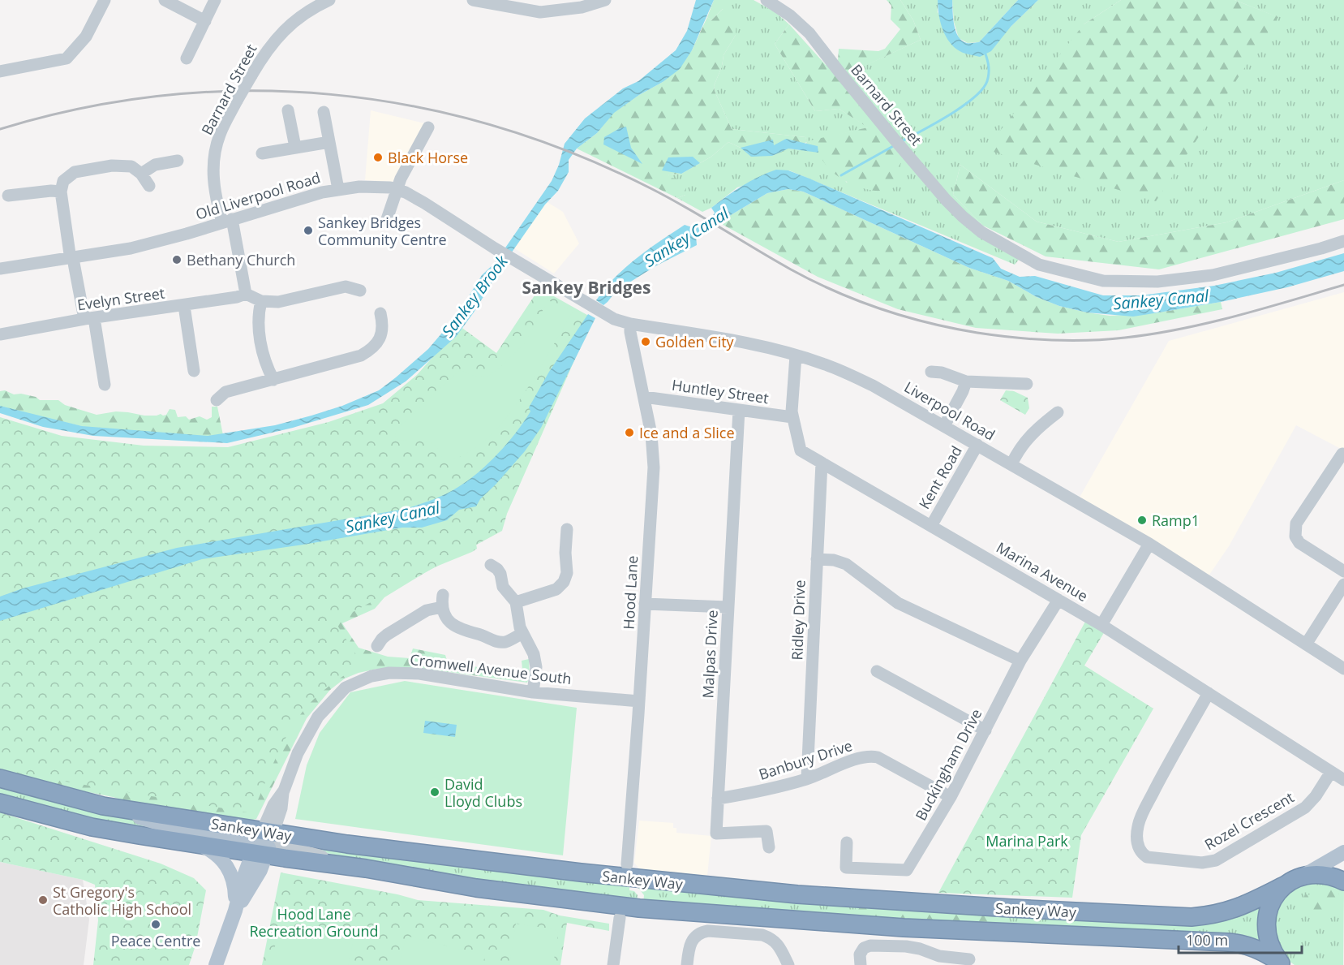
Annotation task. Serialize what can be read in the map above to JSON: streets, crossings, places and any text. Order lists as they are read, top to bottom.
{
  "streets": {
    "highway": ["Sankey Way"],
    "street": [
      "Barnard Street",
      "Old Liverpool Road",
      "Evelyn Street",
      "Huntley Street",
      "Liverpool Road",
      "Kent Road",
      "Marina Avenue",
      "Hood Lane",
      "Ridley Drive",
      "Malpas Drive",
      "Cromwell Avenue South",
      "Banbury Drive",
      "Buckingham Drive",
      "Rozel Crescent"
    ]
  },
  "crossings": [
    ["Barnard Street", "Old Liverpool Road"],
    ["Barnard Street", "Evelyn Street"],
    ["Old Liverpool Road", "Liverpool Road"],
    ["Huntley Street", "Marina Avenue"],
    ["Huntley Street", "Hood Lane"],
    ["Huntley Street", "Malpas Drive"],
    ["Liverpool Road", "Kent Road"],
    ["Liverpool Road", "Marina Avenue"],
    ["Liverpool Road", "Hood Lane"],
    ["Kent Road", "Marina Avenue"],
    ["Marina Avenue", "Ridley Drive"],
    ["Marina Avenue", "Buckingham Drive"],
    ["Marina Avenue", "Rozel Crescent"],
    ["Hood Lane", "Cromwell Avenue South"],
    ["Ridley Drive", "Banbury Drive"],
    ["Malpas Drive", "Banbury Drive"],
    ["Cromwell Avenue South", "Sankey Way"],
    ["Banbury Drive", "Buckingham Drive"]
  ],
  "districts": ["Sankey Bridges"],
  "water": ["Sankey Canal", "Sankey Brook"],
  "parks": ["Marina Park", "Hood Lane Recreation Ground"],
  "places": [
    "Black Horse",
    "Sankey Bridges Community Centre",
    "Bethany Church",
    "Golden City",
    "Ice and a Slice",
    "Ramp1",
    "David Lloyd Clubs",
    "St Gregory's Catholic High School",
    "Peace Centre"
  ],
  "scale_bar": "100 m"
}
